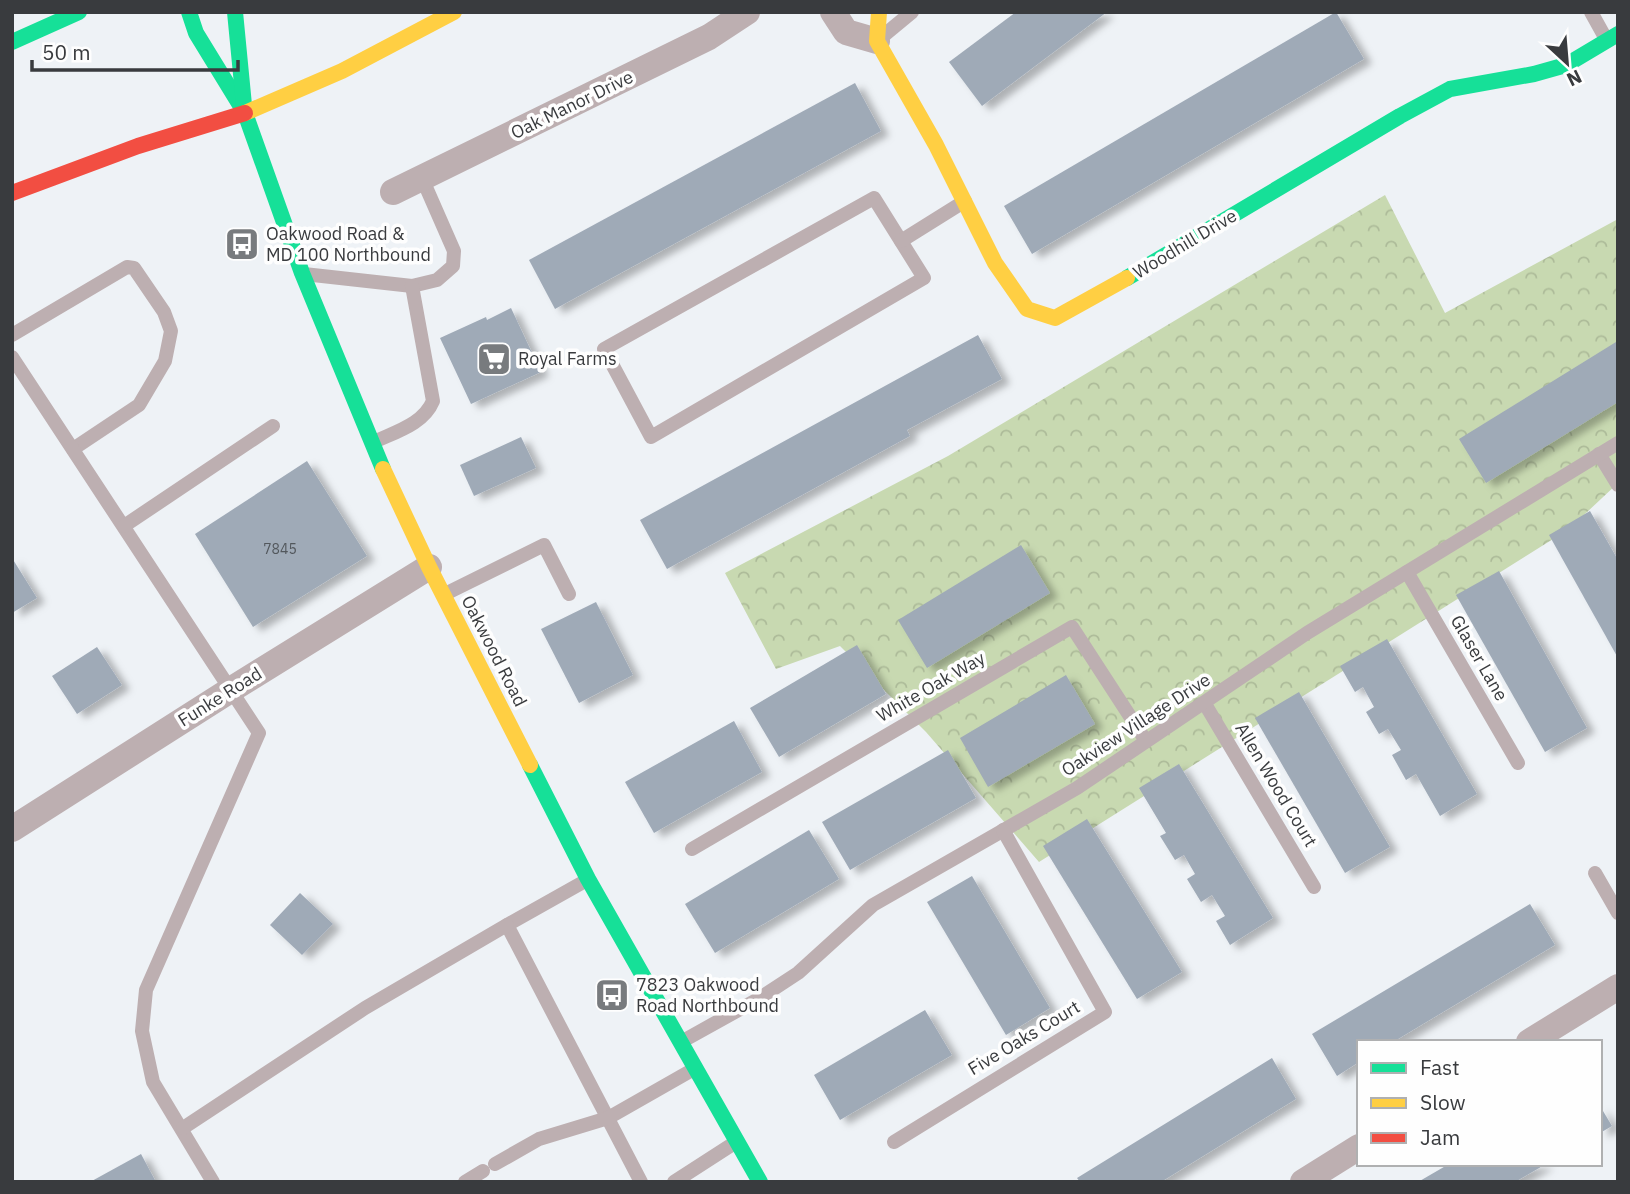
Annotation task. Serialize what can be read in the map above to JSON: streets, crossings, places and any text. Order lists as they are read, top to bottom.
{
  "streets": {
    "main road": ["Woodhill Drive", "Oakwood Road"],
    "street": ["Oak Manor Drive", "Funke Road"],
    "lane": [
      "Glaser Lane",
      "White Oak Way",
      "Oakview Village Drive",
      "Allen Wood Court",
      "Five Oaks Court"
    ]
  },
  "crossings": [
    ["Oakwood Road", "Funke Road"],
    ["Oakwood Road", "Oakview Village Drive"],
    ["Glaser Lane", "Oakview Village Drive"],
    ["White Oak Way", "Oakview Village Drive"],
    ["Oakview Village Drive", "Allen Wood Court"],
    ["Oakview Village Drive", "Five Oaks Court"]
  ],
  "places": {
    "bus stop": ["Oakwood Road & MD 100 Northbound", "7823 Oakwood Road Northbound"],
    "supermarket": ["Royal Farms"]
  },
  "house_numbers": ["7845"],
  "legend": ["Fast", "Slow", "Jam"],
  "scale_bar": "50 m",
  "north": "bottom right"
}
